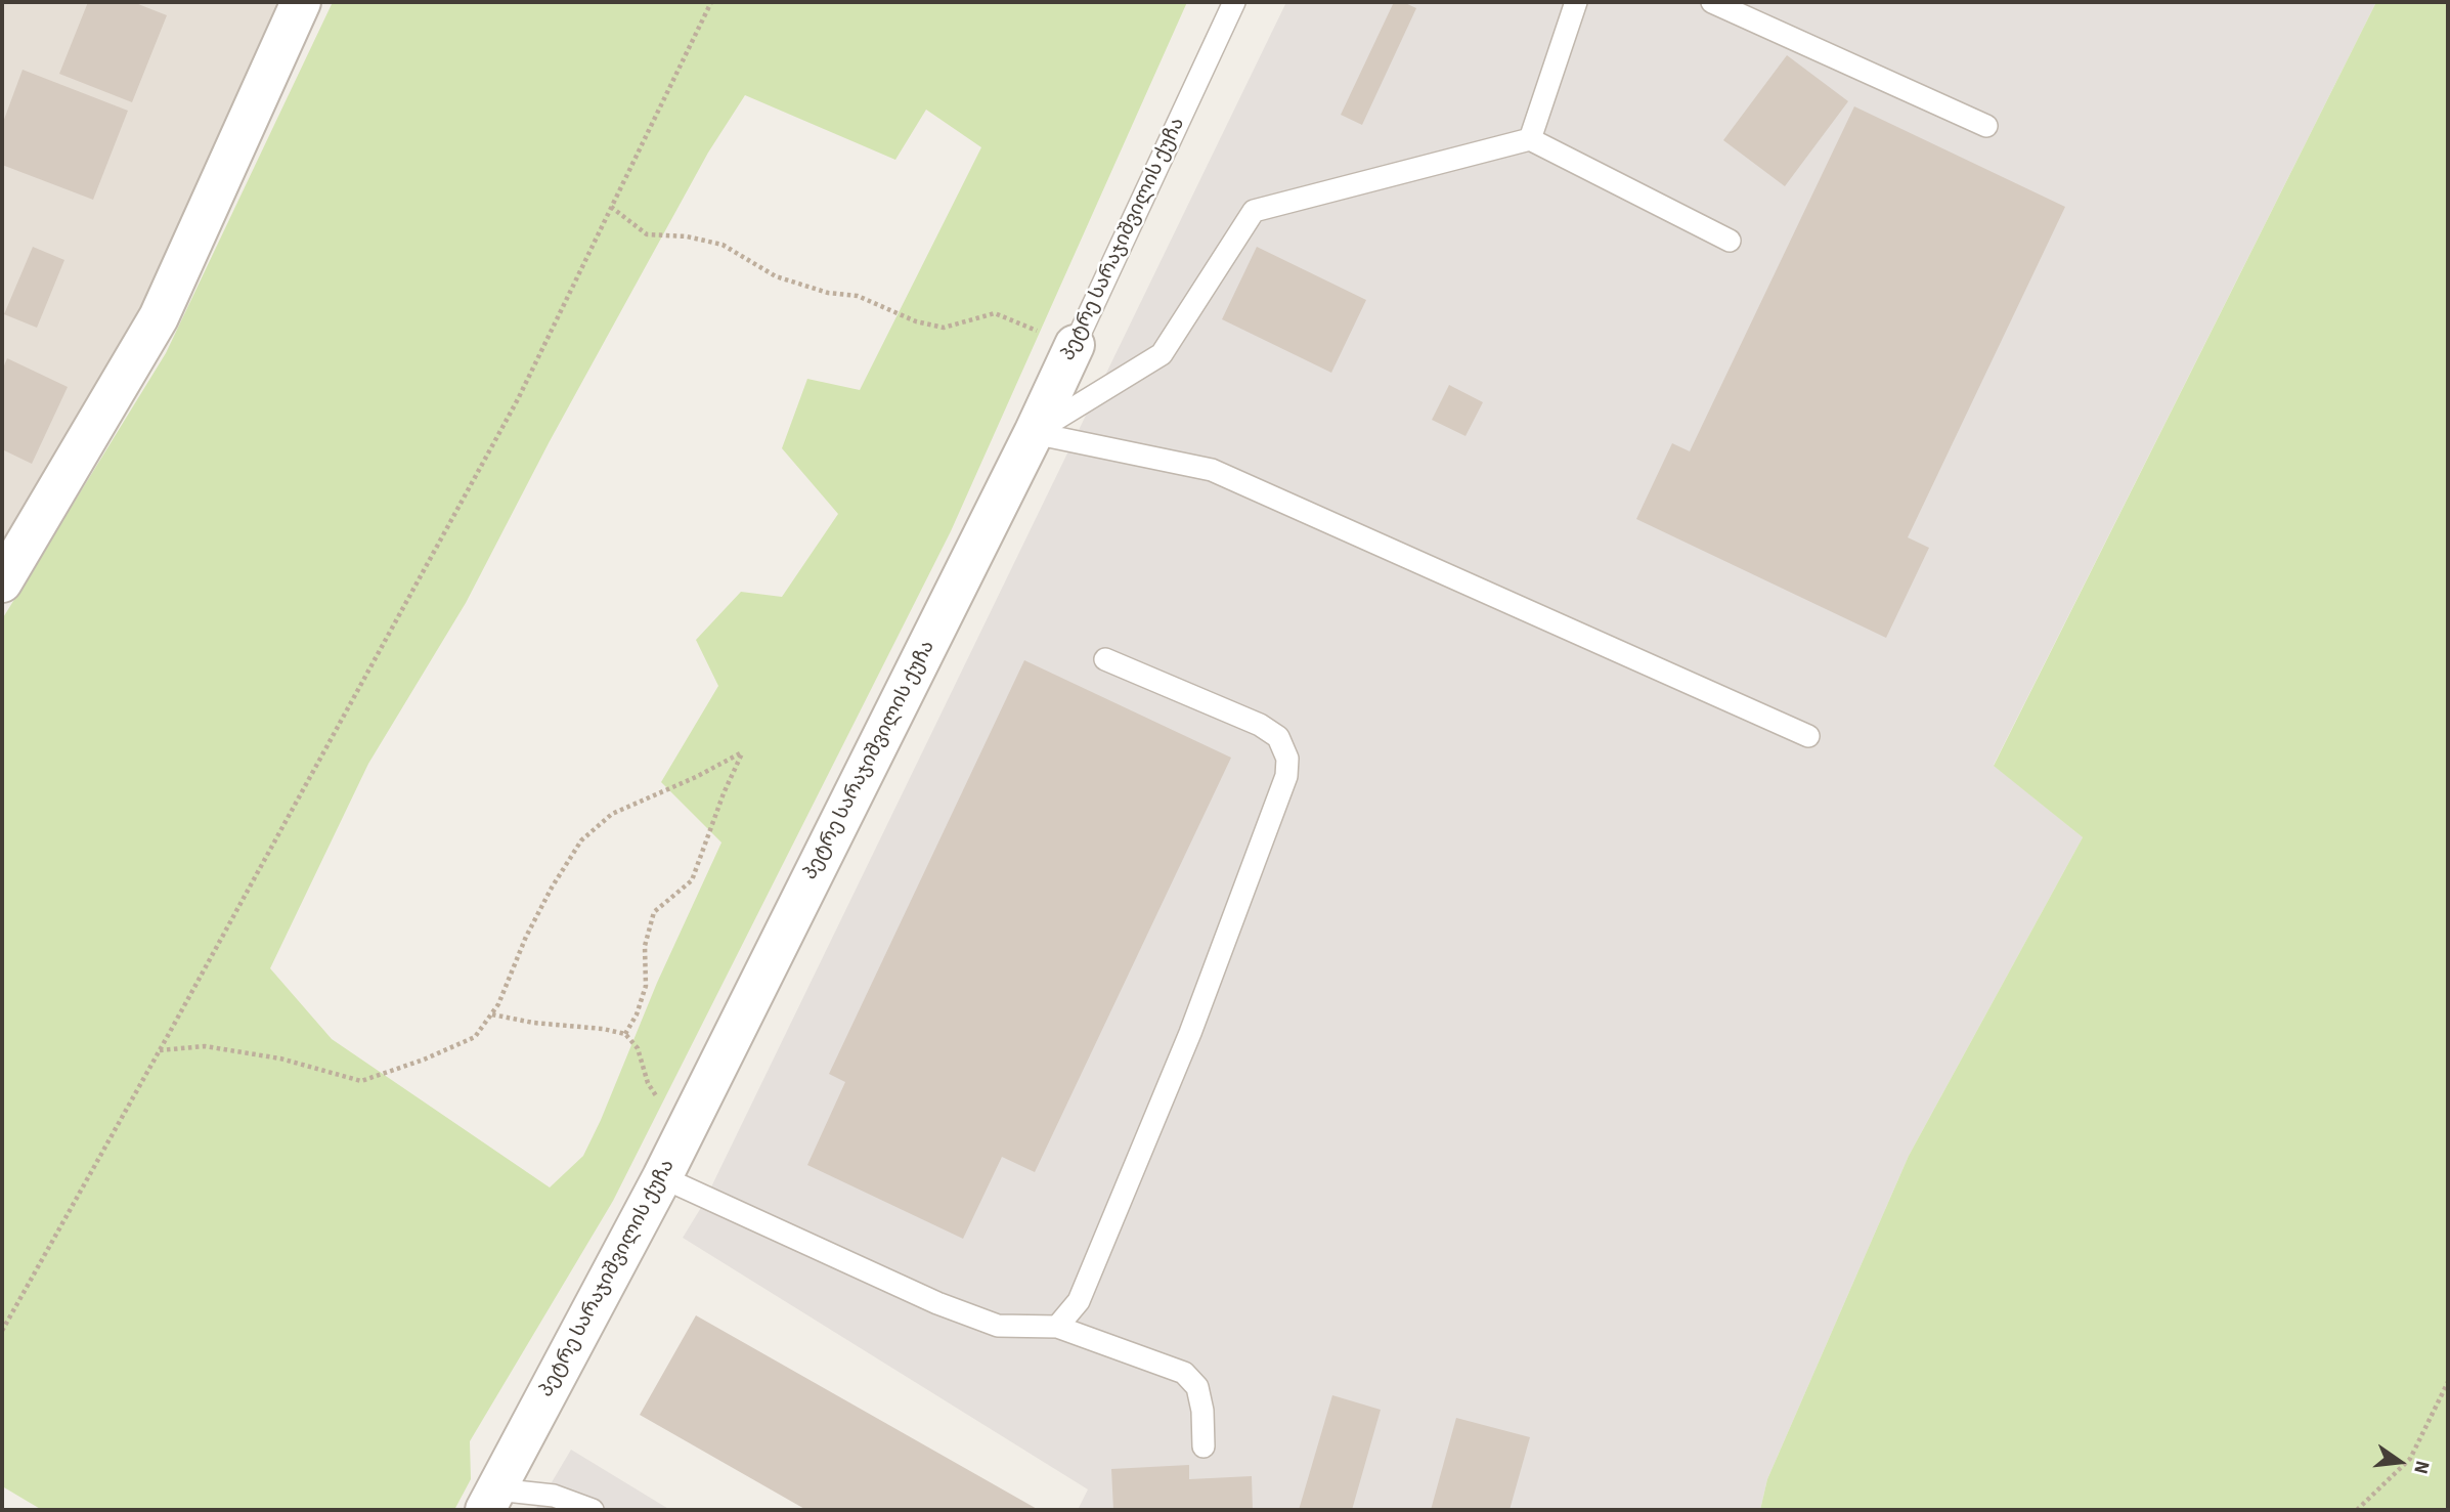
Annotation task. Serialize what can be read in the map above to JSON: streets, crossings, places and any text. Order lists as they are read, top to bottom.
{
  "streets": {
    "street": ["პეტრე სარაჯიშვილის ქუჩა"]
  },
  "north": "right"
}
